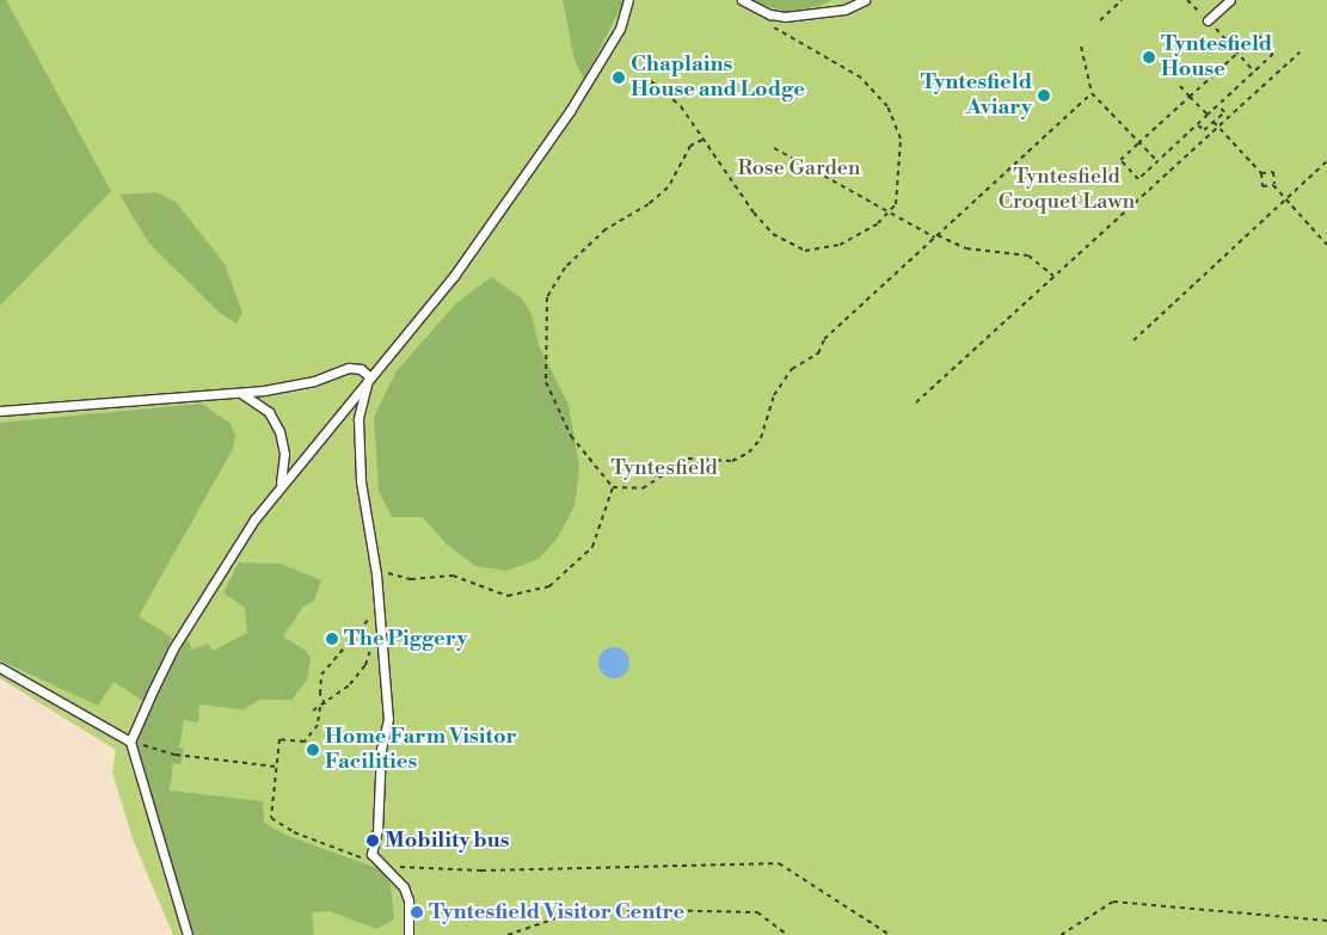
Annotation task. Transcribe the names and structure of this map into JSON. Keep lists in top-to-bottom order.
{
  "parks": ["Rose Garden", "Tyntesfield Croquet Lawn", "Tyntesfield"],
  "places": [
    "Tyntesfield House",
    "Chaplains House and Lodge",
    "Tyntesfield Aviary",
    "The Piggery",
    "Home Farm Visitor Facilities",
    "Mobility bus",
    "Tyntesfield Visitor Centre"
  ]
}
